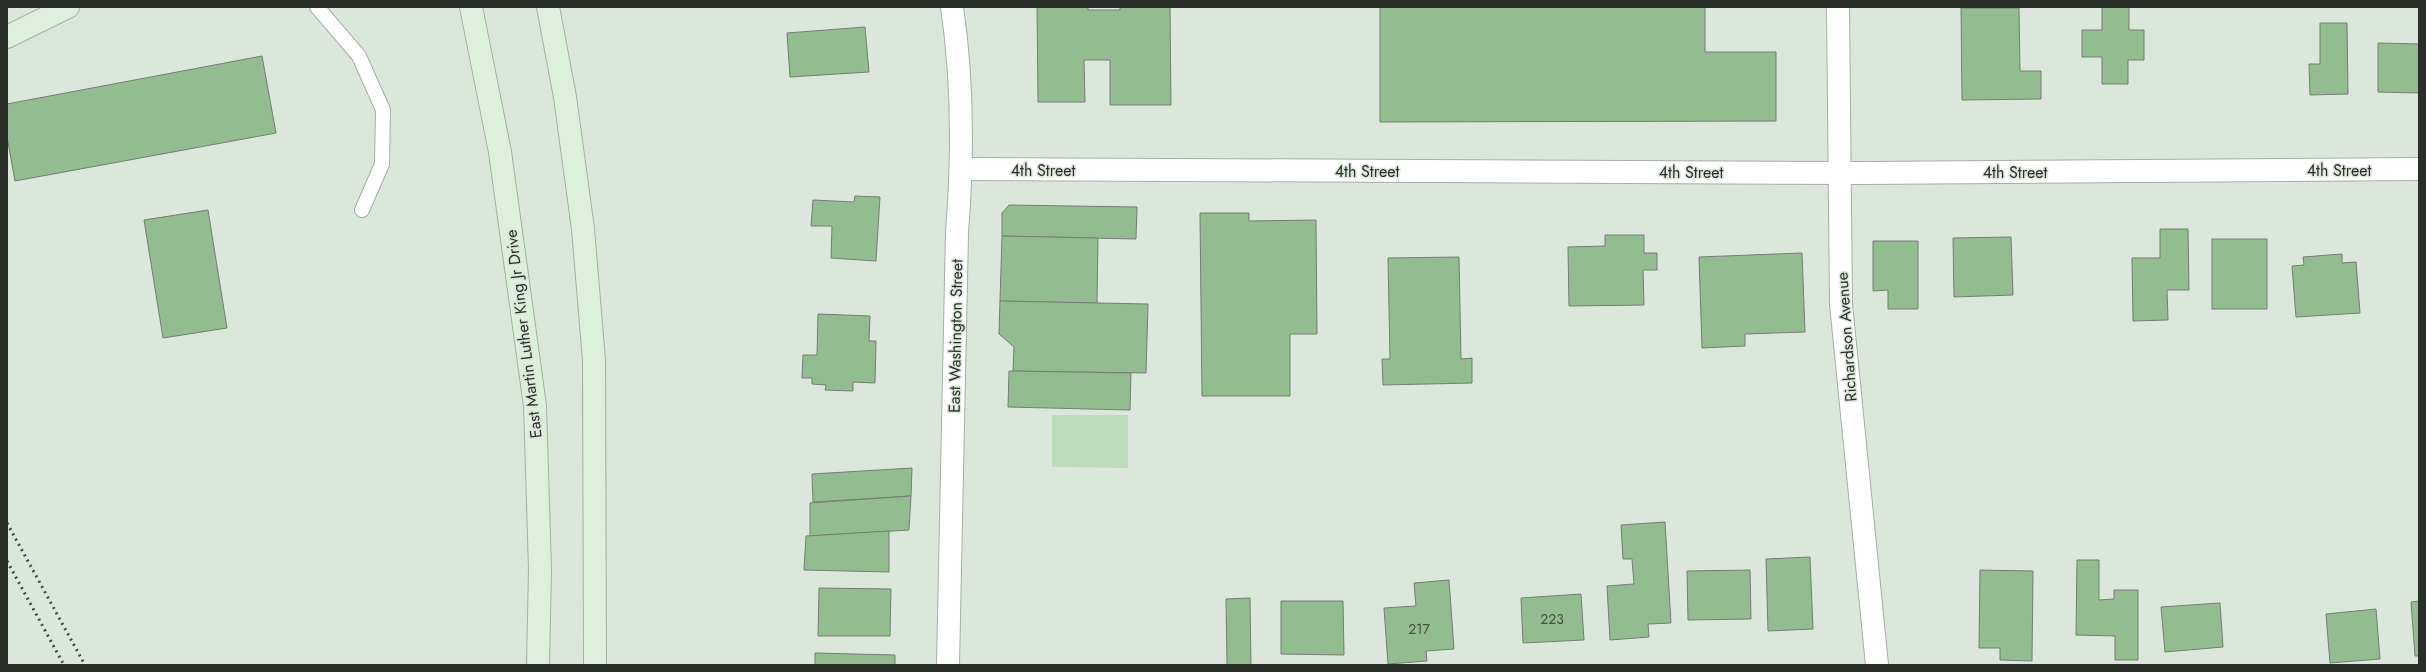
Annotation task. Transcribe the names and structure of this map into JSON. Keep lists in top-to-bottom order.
{
  "streets": {
    "main road": ["East Martin Luther King Jr Drive"],
    "street": ["4th Street", "East Washington Street", "Richardson Avenue"]
  },
  "crossings": [
    ["4th Street", "East Washington Street"],
    ["4th Street", "Richardson Avenue"]
  ],
  "house_numbers": ["223", "217"]
}
